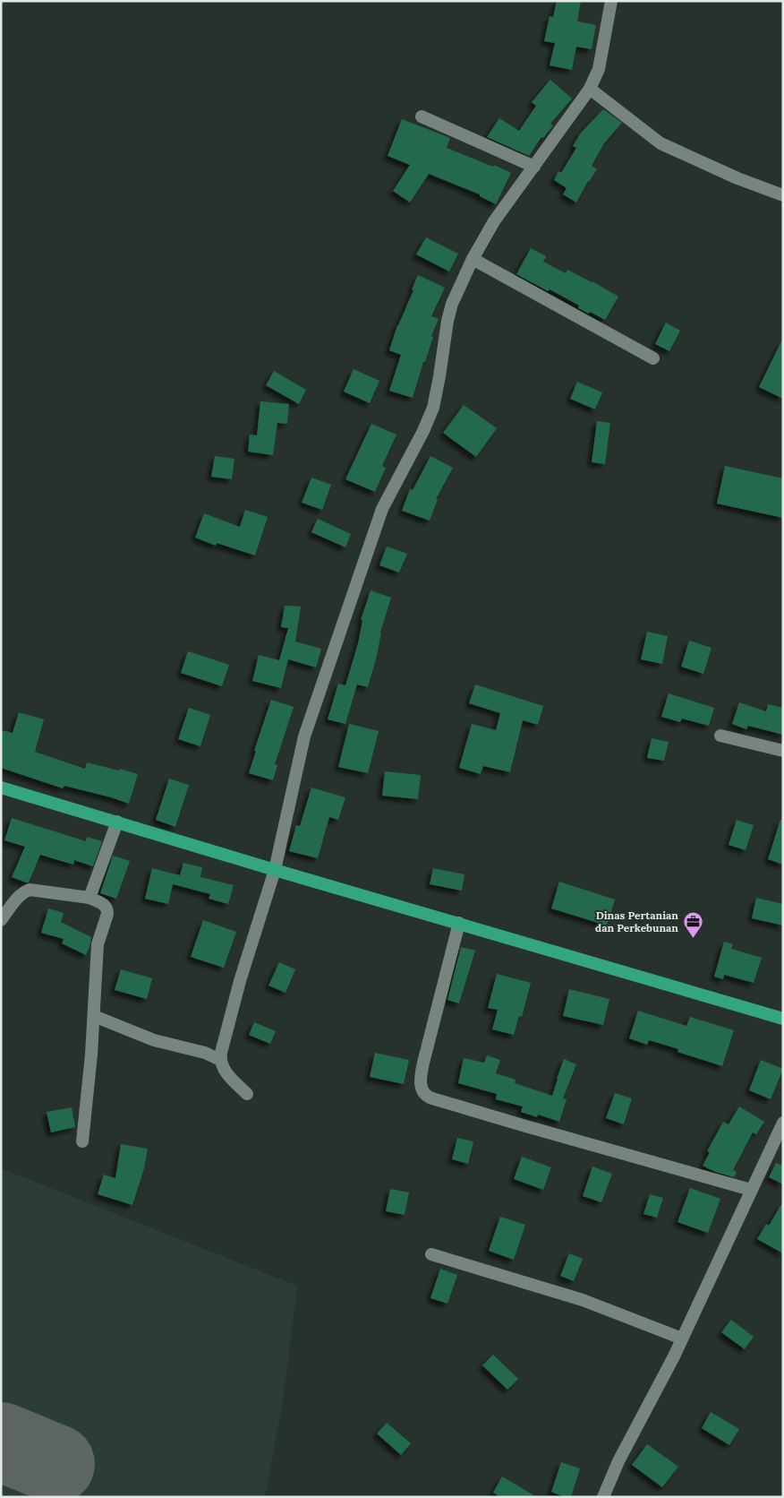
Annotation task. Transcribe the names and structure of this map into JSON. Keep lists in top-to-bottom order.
{
  "places": {
    "office": ["Dinas Pertanian dan Perkebunan"]
  }
}
